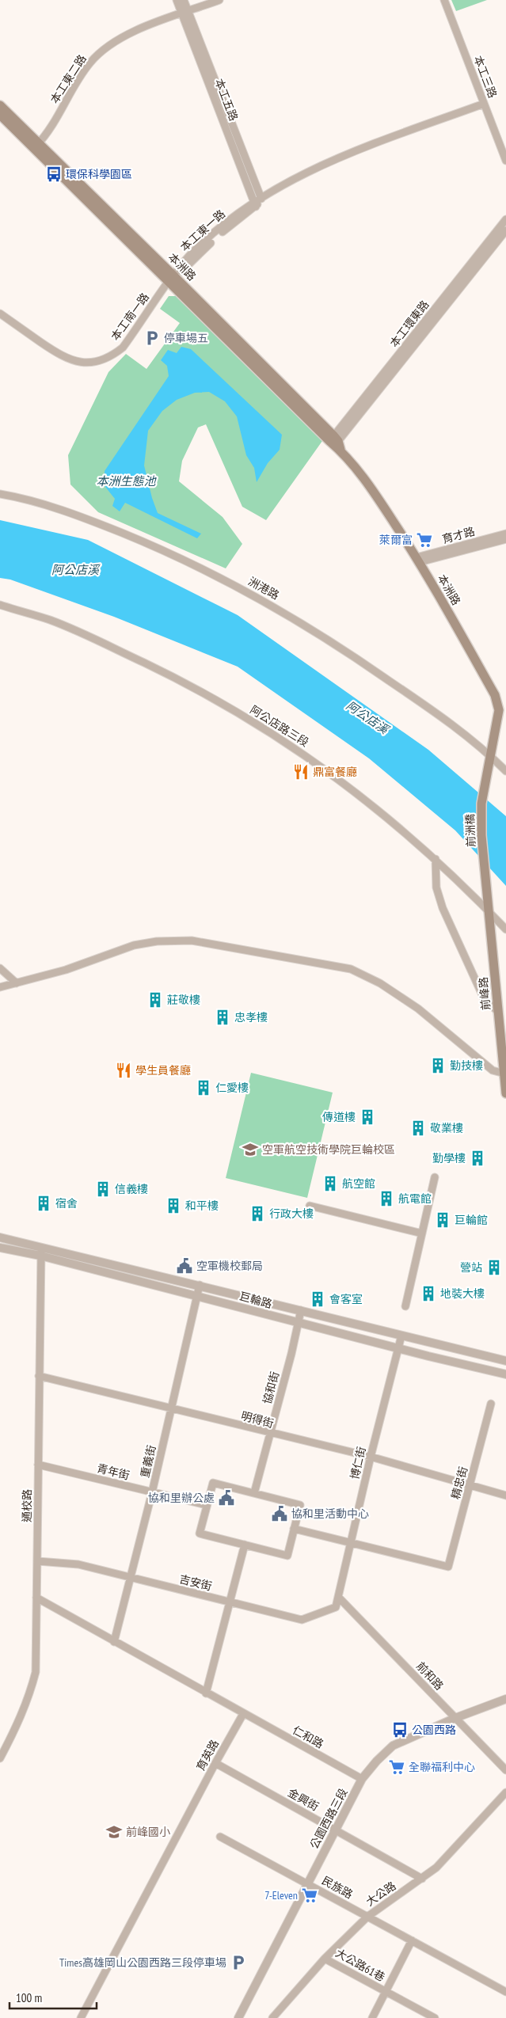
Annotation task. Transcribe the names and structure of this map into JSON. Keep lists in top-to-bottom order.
{
  "streets": {
    "main road": ["本洲路", "前洲橋", "前峰路"],
    "street": [
      "本工三路",
      "本工東二路",
      "本工五路",
      "本工東一路",
      "本工南一路",
      "本工環東路",
      "育才路",
      "洲港路",
      "阿公店路三段",
      "巨輪路",
      "協和街",
      "明得街",
      "重義街",
      "博仁街",
      "青年街",
      "精忠街",
      "通校路",
      "吉安街",
      "前和路",
      "仁和路",
      "育英路",
      "金興街",
      "公園西路三段",
      "民族路",
      "大公路",
      "大公路61巷"
    ]
  },
  "crossings": [
    ["本工三路", "本工東一路"],
    ["本工東二路", "本工五路"],
    ["本工東二路", "本洲路"],
    ["本工五路", "本工東一路"],
    ["本工東一路", "本洲路"],
    ["本工東一路", "本工南一路"],
    ["本洲路", "本工南一路"],
    ["本洲路", "本工環東路"],
    ["本洲路", "育才路"],
    ["本洲路", "洲港路"],
    ["本洲路", "前洲橋"],
    ["洲港路", "前洲橋"],
    ["阿公店路三段", "前峰路"],
    ["前洲橋", "前峰路"],
    ["巨輪路", "協和街"],
    ["巨輪路", "重義街"],
    ["巨輪路", "博仁街"],
    ["巨輪路", "通校路"],
    ["協和街", "明得街"],
    ["明得街", "重義街"],
    ["明得街", "博仁街"],
    ["明得街", "精忠街"],
    ["明得街", "通校路"],
    ["重義街", "青年街"],
    ["重義街", "吉安街"],
    ["博仁街", "精忠街"],
    ["博仁街", "吉安街"],
    ["博仁街", "前和路"],
    ["青年街", "通校路"],
    ["通校路", "吉安街"],
    ["吉安街", "前和路"],
    ["前和路", "公園西路三段"],
    ["仁和路", "育英路"],
    ["仁和路", "公園西路三段"],
    ["育英路", "金興街"],
    ["金興街", "公園西路三段"],
    ["金興街", "大公路"],
    ["公園西路三段", "民族路"],
    ["民族路", "大公路"],
    ["大公路", "大公路61巷"]
  ],
  "water": ["本洲生態池", "阿公店溪"],
  "places": {
    "bus stop": ["環保科學園區", "公園西路"],
    "parking": ["停車場五", "Times高雄岡山公園西路三段停車場"],
    "supermarket": ["萊爾富", "全聯福利中心", "7-Eleven"],
    "restaurant": ["鼎富餐廳", "學生員餐廳"],
    "building": [
      "莊敬樓",
      "忠孝樓",
      "勤技樓",
      "仁愛樓",
      "傳道樓",
      "敬業樓",
      "勤學樓",
      "航空館",
      "信義樓",
      "航電館",
      "宿舍",
      "和平樓",
      "行政大樓",
      "巨輪館",
      "營站",
      "地裝大樓",
      "會客室"
    ],
    "school or university": ["空軍航空技術學院巨輪校區", "前峰國小"],
    "public building": ["空軍機校郵局", "協和里辦公處", "協和里活動中心"]
  },
  "scale_bar": "100 m"
}
